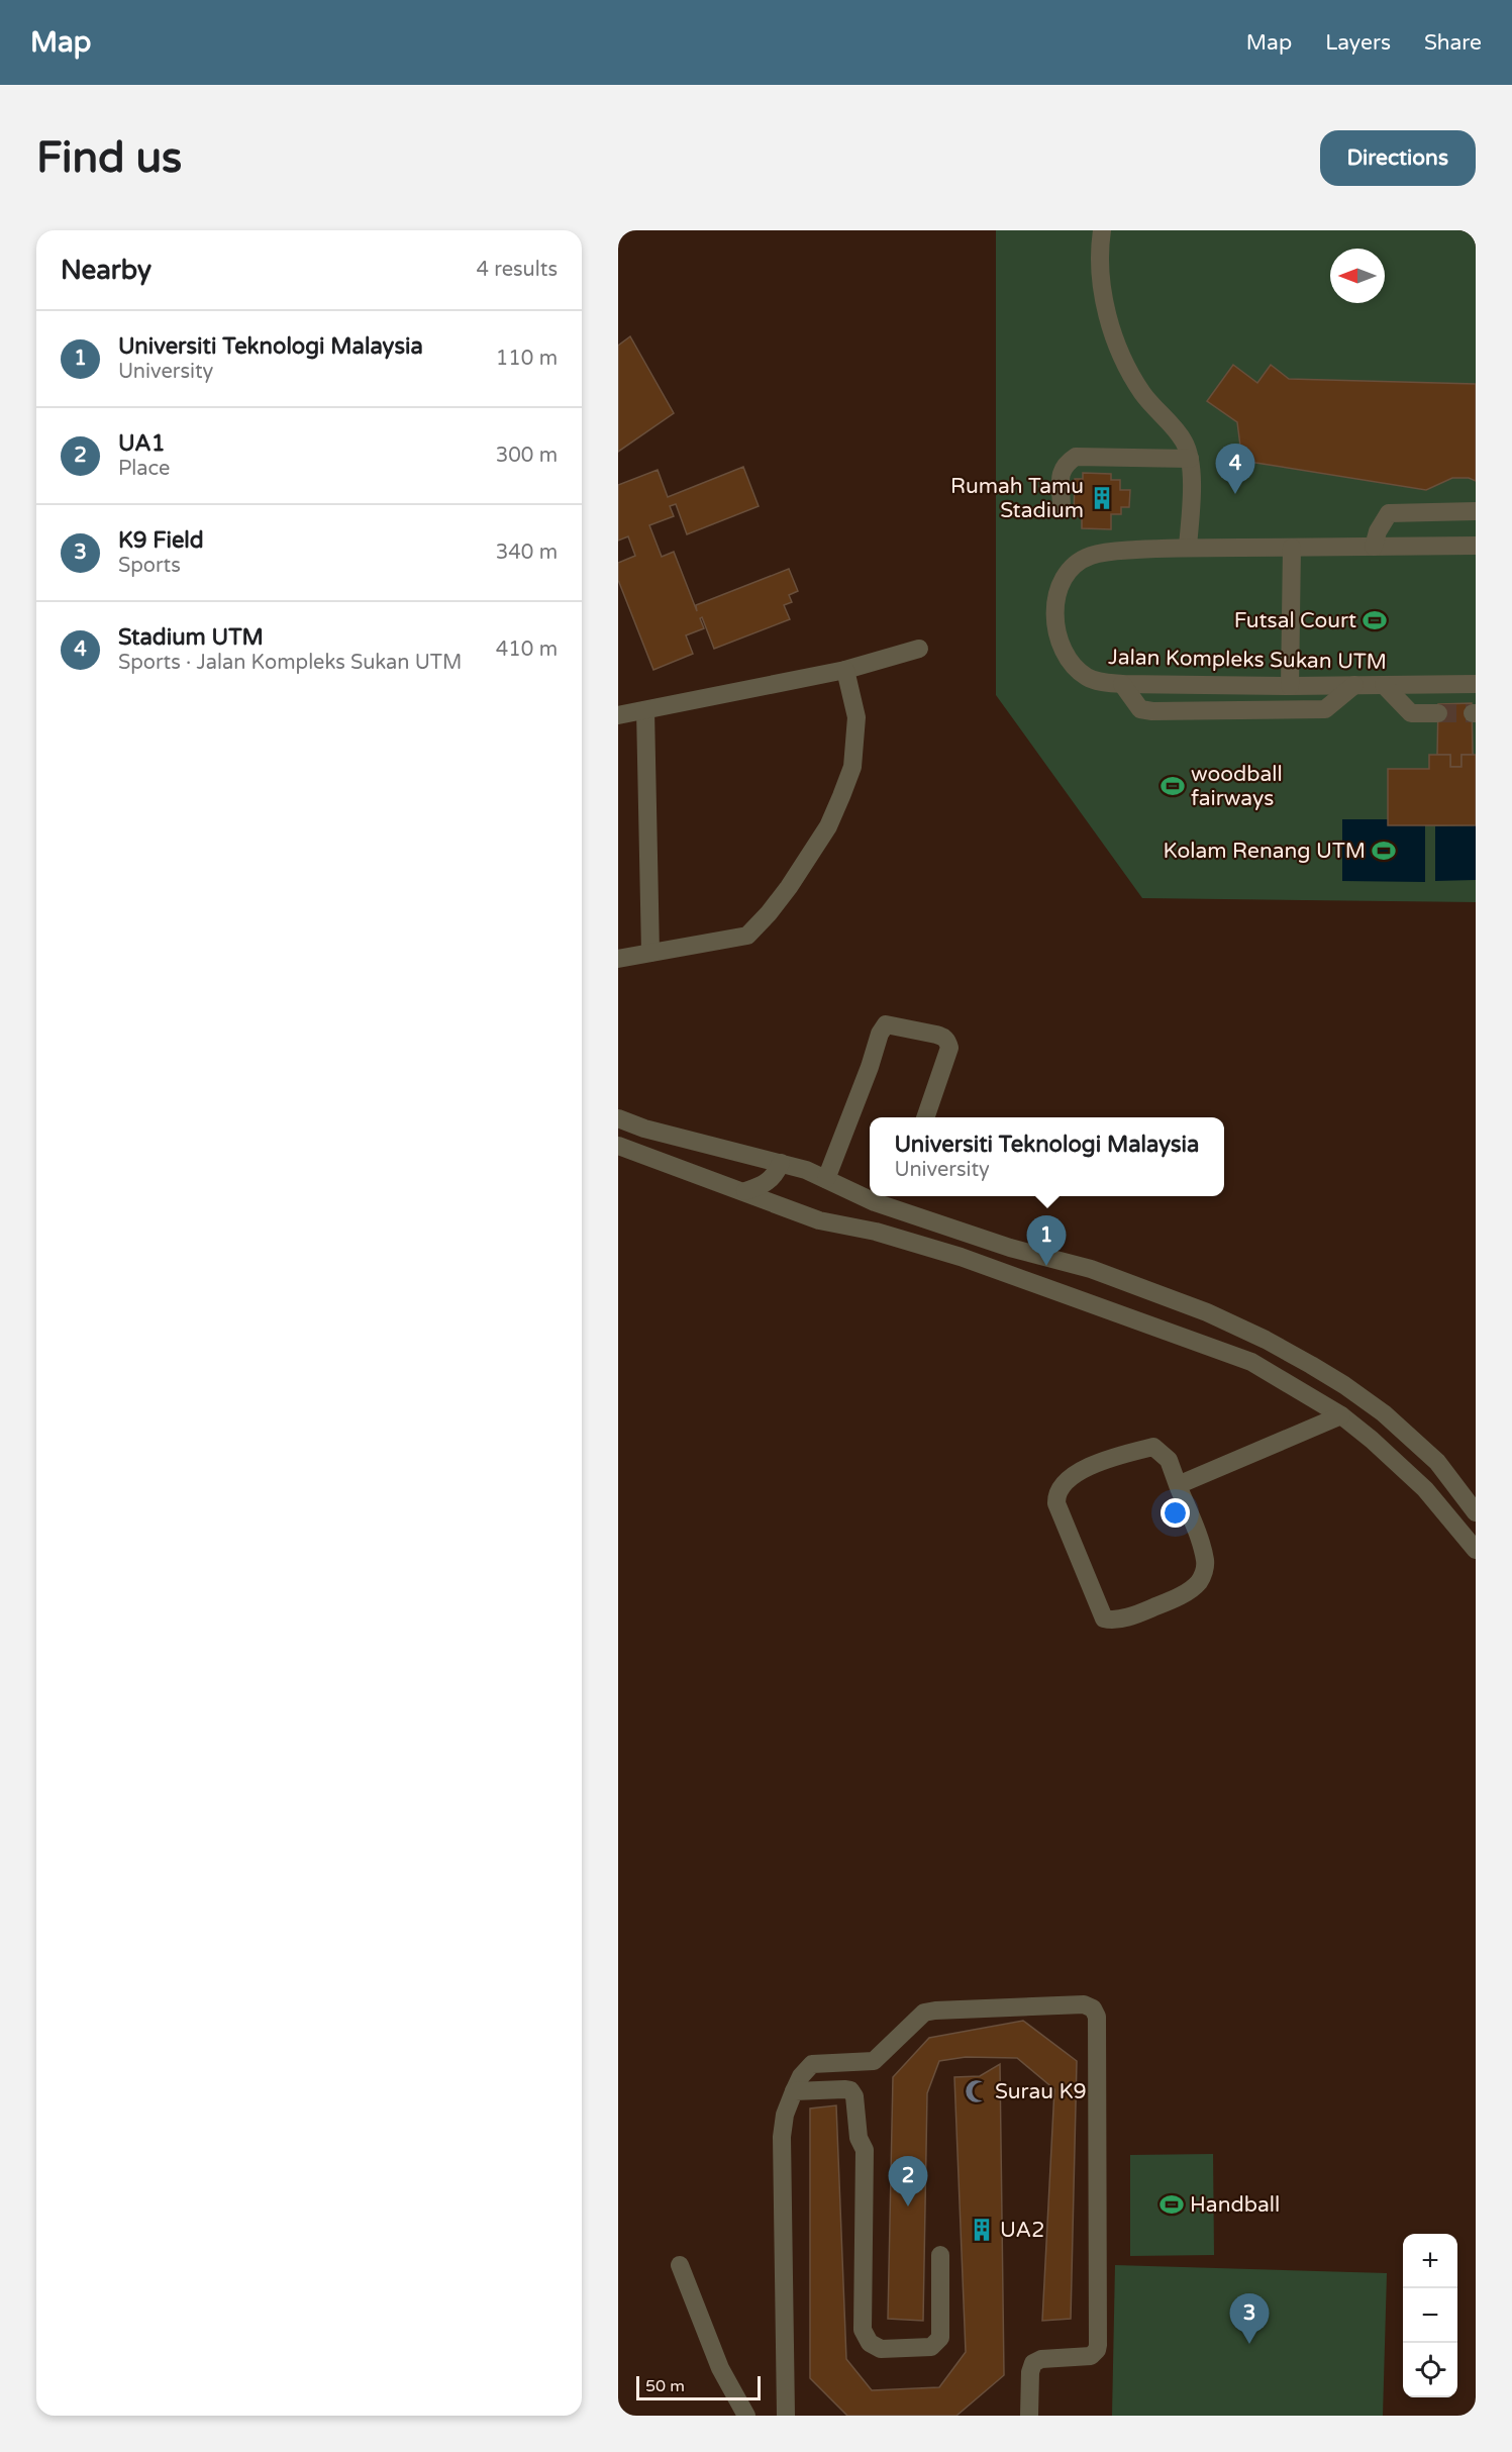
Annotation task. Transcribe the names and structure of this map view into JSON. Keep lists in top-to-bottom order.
{
  "streets": {
    "street": ["Jalan Kompleks Sukan UTM"]
  },
  "places": {
    "building": ["Rumah Tamu Stadium", "UA2"],
    "sports": [
      "Futsal Court",
      "woodball fairways",
      "Kolam Renang UTM",
      "Handball"
    ],
    "mosque": ["Surau K9"]
  },
  "scale_bar": "50 m",
  "north": "left",
  "page": {
    "header": "Map",
    "nav": ["Map", "Layers", "Share"],
    "buttons": "Directions",
    "title": "Find us",
    "heading": ["Nearby", "4 results"],
    "list": [
      {
        "mark": "1",
        "name": "Universiti Teknologi Malaysia",
        "note": "University",
        "value": "110 m"
      },
      {
        "mark": "2",
        "name": "UA1",
        "note": "Place",
        "value": "300 m"
      },
      {
        "mark": "3",
        "name": "K9 Field",
        "note": "Sports",
        "value": "340 m"
      },
      {
        "mark": "4",
        "name": "Stadium UTM",
        "note": "Sports · Jalan Kompleks Sukan UTM",
        "value": "410 m"
      }
    ],
    "pins": [
      "4",
      "1",
      "2",
      "3"
    ],
    "popup": ["Universiti Teknologi Malaysia", "University"],
    "map_buttons": ["+", "−"],
    "scale": "50 m"
  }
}
